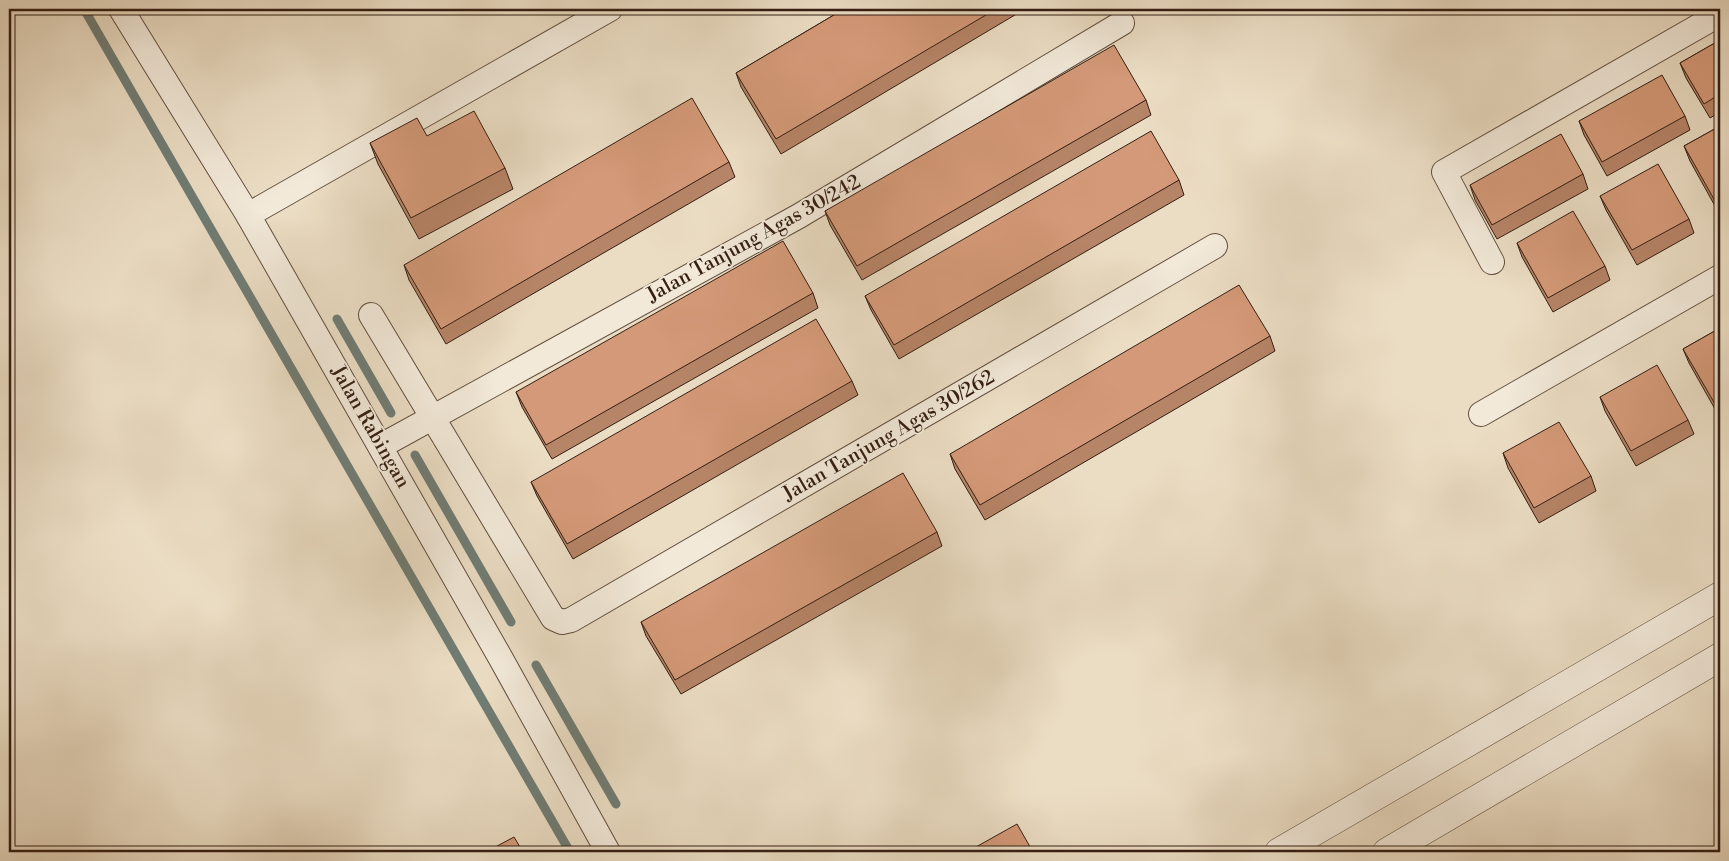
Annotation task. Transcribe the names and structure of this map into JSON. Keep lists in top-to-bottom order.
{
  "streets": {
    "street": ["Jalan Tanjung Agas 30/242", "Jalan Rabingan", "Jalan Tanjung Agas 30/262"]
  },
  "crossings": [
    ["Jalan Tanjung Agas 30/242", "Jalan Rabingan"],
    ["Jalan Tanjung Agas 30/242", "Jalan Tanjung Agas 30/262"]
  ]
}
